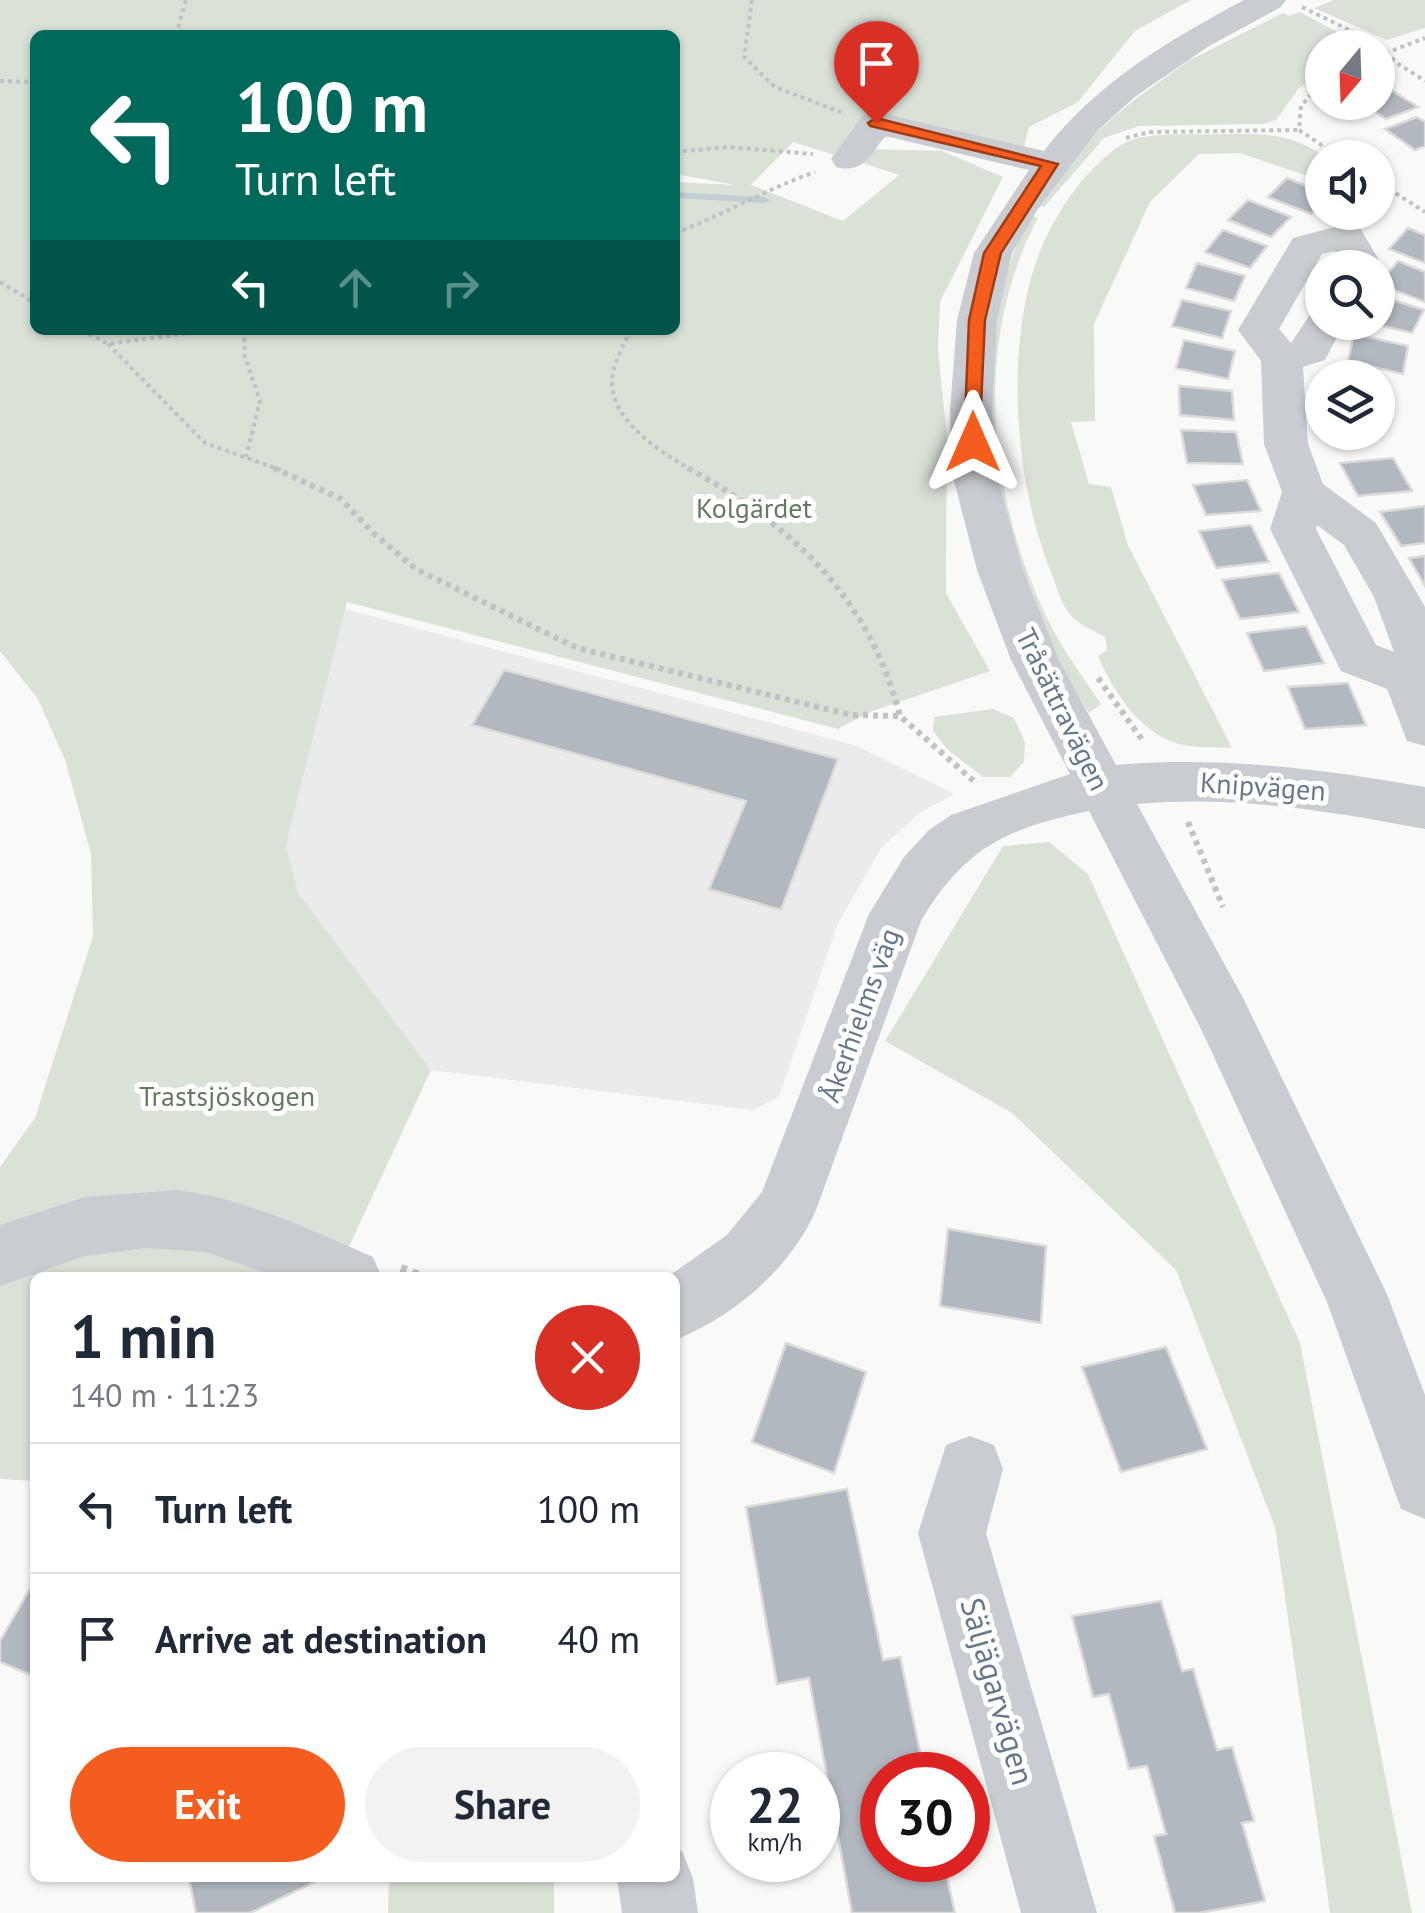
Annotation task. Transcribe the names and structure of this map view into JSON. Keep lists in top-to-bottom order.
{
  "streets": {
    "street": [
      "Tråsättravägen",
      "Knipvägen",
      "Åkerhielms väg",
      "Säljägarvägen"
    ]
  },
  "crossings": [
    ["Tråsättravägen", "Knipvägen"],
    ["Tråsättravägen", "Åkerhielms väg"],
    ["Knipvägen", "Åkerhielms väg"]
  ],
  "parks": ["Kolgärdet", "Trastsjöskogen"],
  "north": "bottom",
  "page": {
    "turn": ["100 m", "Turn left"],
    "heading": ["1 min", "140 m · 11:23"],
    "list": [
      {
        "name": "Turn left",
        "value": "100 m"
      },
      {
        "name": "Arrive at destination",
        "value": "40 m"
      }
    ],
    "buttons": ["Exit", "Share"],
    "speed": "22 km/h",
    "limit": "30"
  }
}
